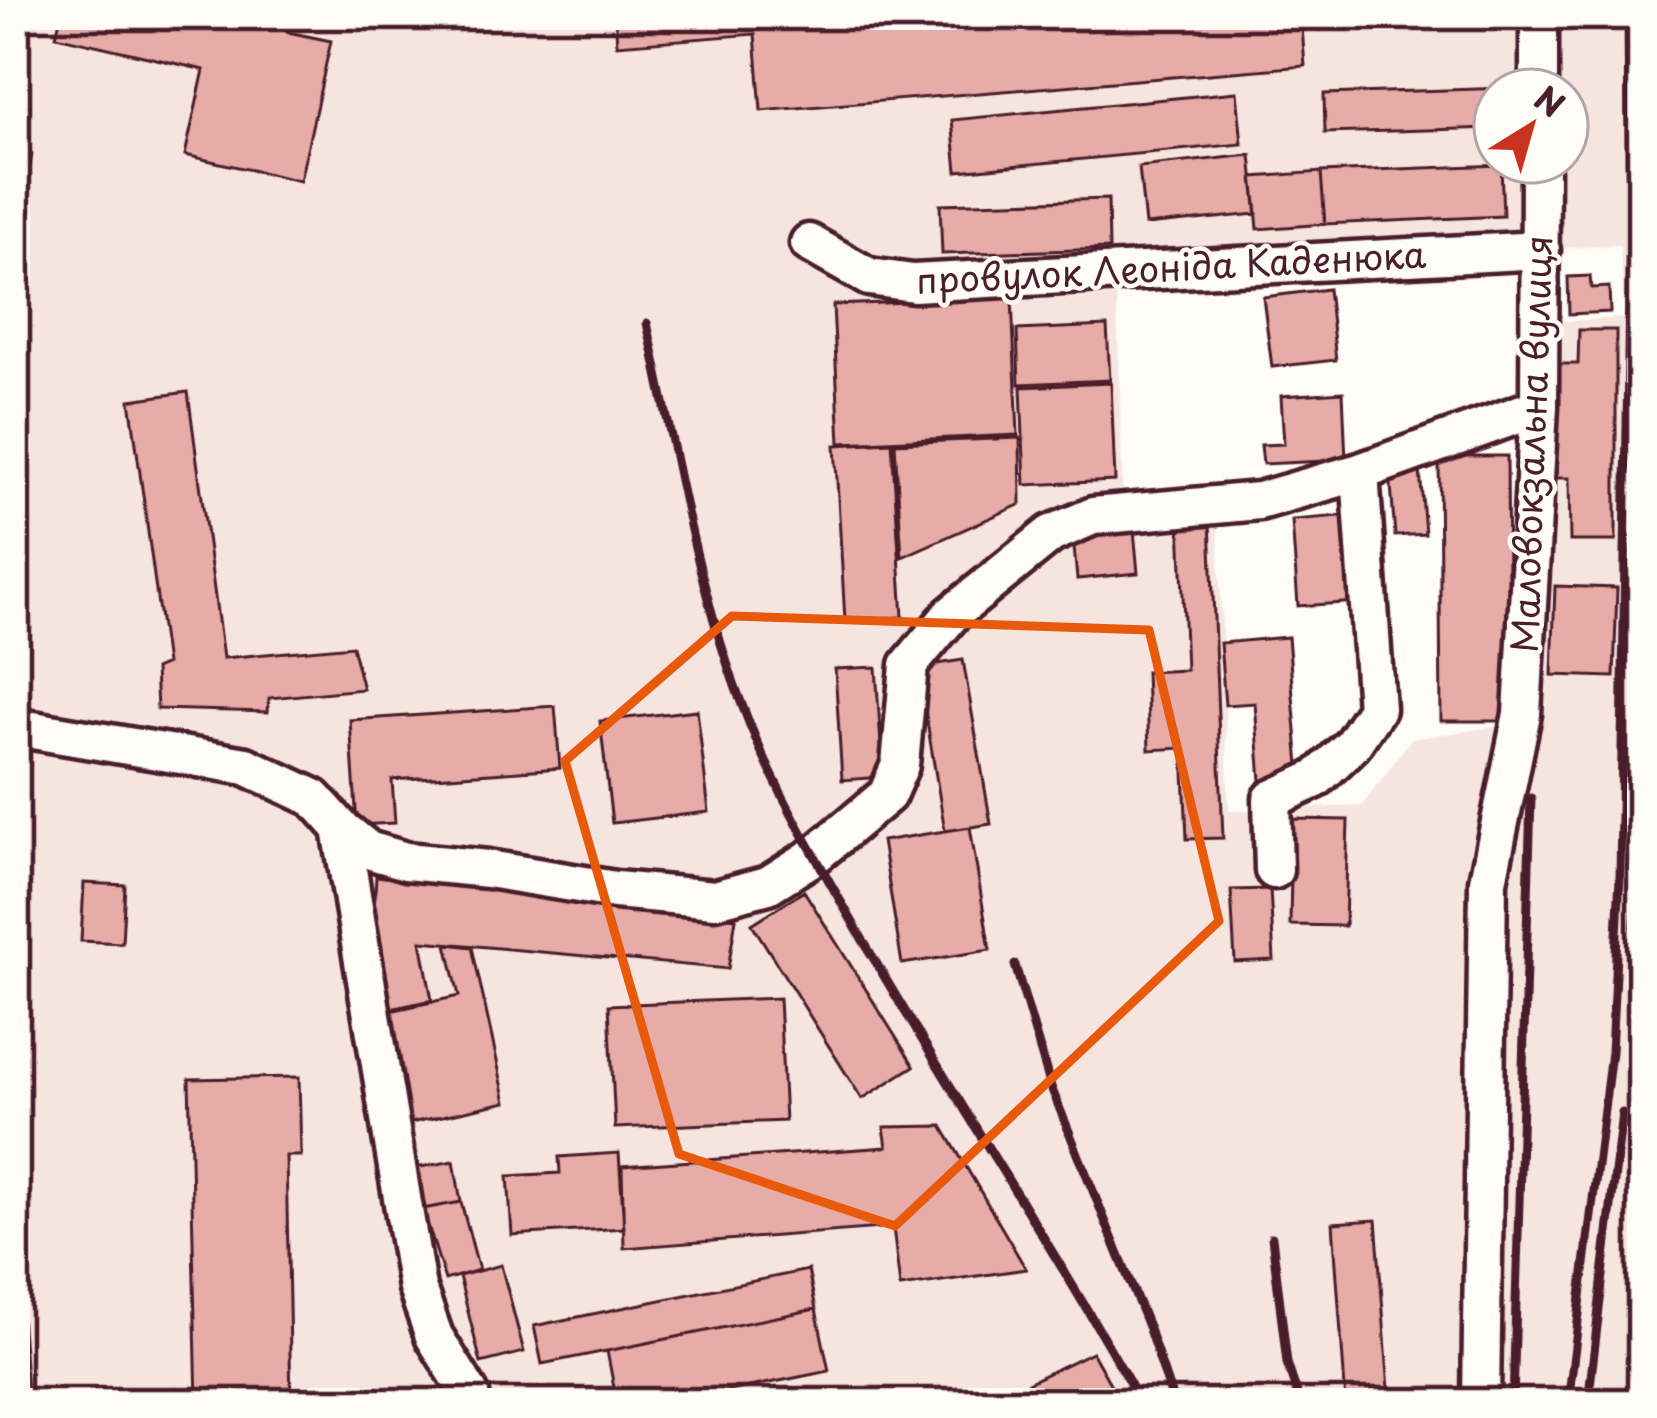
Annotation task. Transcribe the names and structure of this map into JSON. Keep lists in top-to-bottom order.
{
  "streets": {
    "street": ["провулок Леоніда Каденюка", "Маловокзальна вулиця"]
  },
  "crossings": [
    ["провулок Леоніда Каденюка", "Маловокзальна вулиця"]
  ],
  "north": "top right"
}
